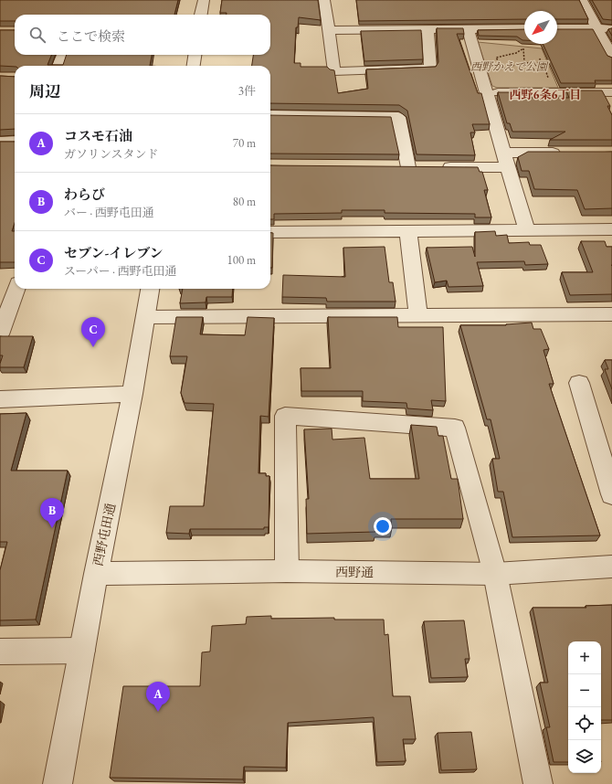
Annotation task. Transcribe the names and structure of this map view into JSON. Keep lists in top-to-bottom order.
{
  "streets": {
    "street": ["西野屯田通", "西野通"]
  },
  "crossings": [
    ["西野屯田通", "西野通"]
  ],
  "districts": ["西野6条6丁目"],
  "parks": ["西野かえで公園"],
  "north": "bottom left",
  "page": {
    "search": "ここで検索",
    "heading": ["周辺", "3件"],
    "list": [
      {
        "mark": "A",
        "name": "コスモ石油",
        "note": "ガソリンスタンド",
        "value": "70 m"
      },
      {
        "mark": "B",
        "name": "わらび",
        "note": "バー · 西野屯田通",
        "value": "80 m"
      },
      {
        "mark": "C",
        "name": "セブン-イレブン",
        "note": "スーパー · 西野屯田通",
        "value": "100 m"
      }
    ],
    "pins": ["C", "B", "A"],
    "map_buttons": ["+", "−"]
  }
}
